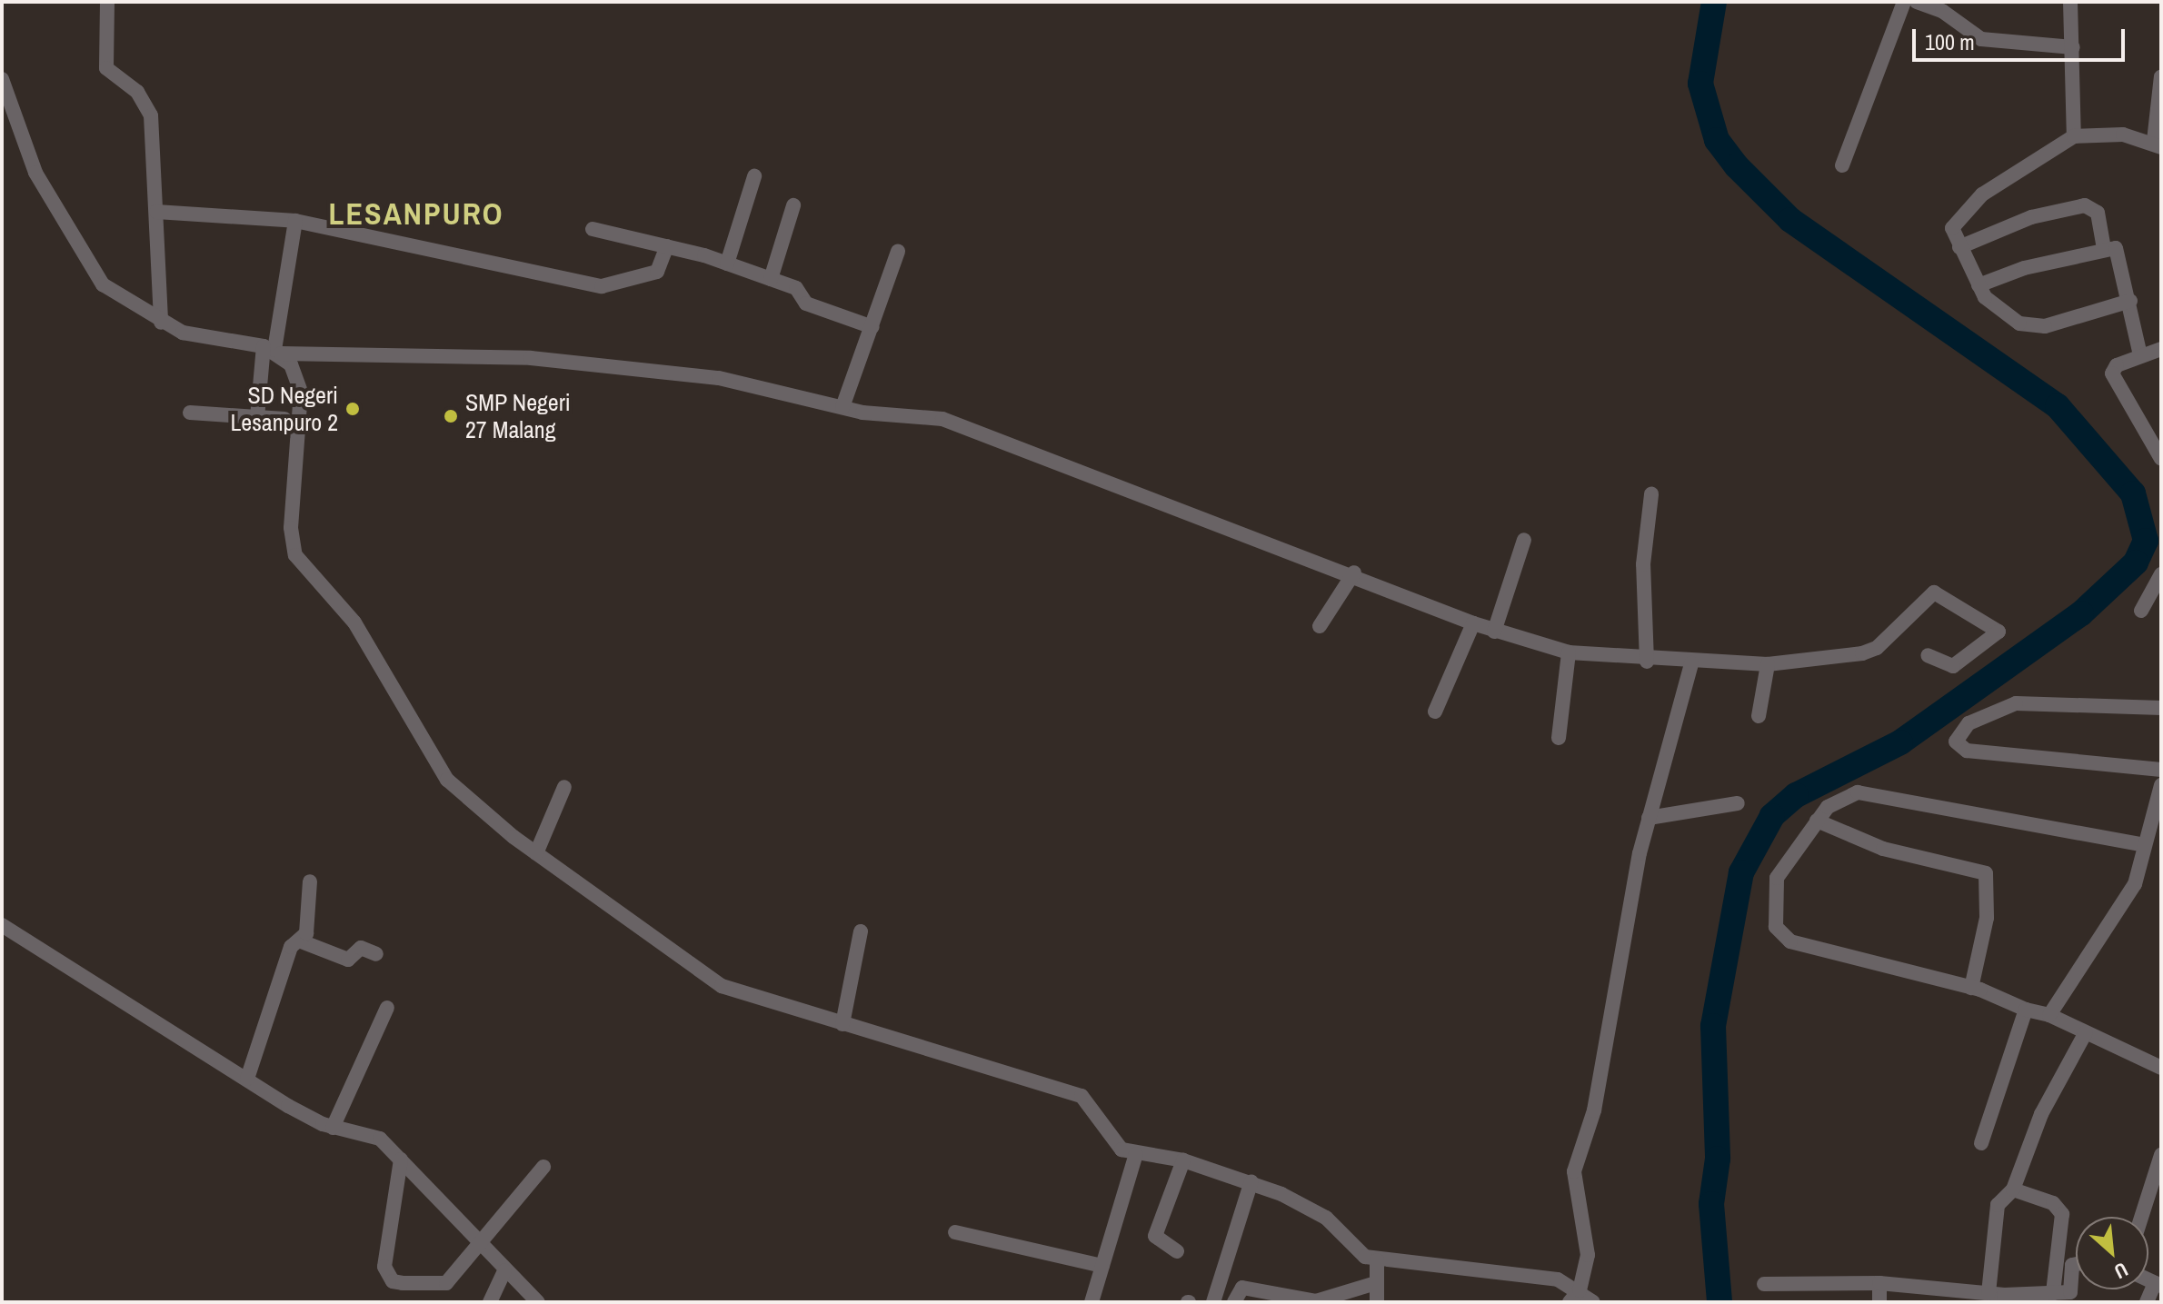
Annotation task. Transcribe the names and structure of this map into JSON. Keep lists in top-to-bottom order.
{
  "districts": ["LESANPURO"],
  "places": ["SD Negeri Lesanpuro 2", "SMP Negeri 27 Malang"],
  "scale_bar": "100 m",
  "north": "bottom right"
}
